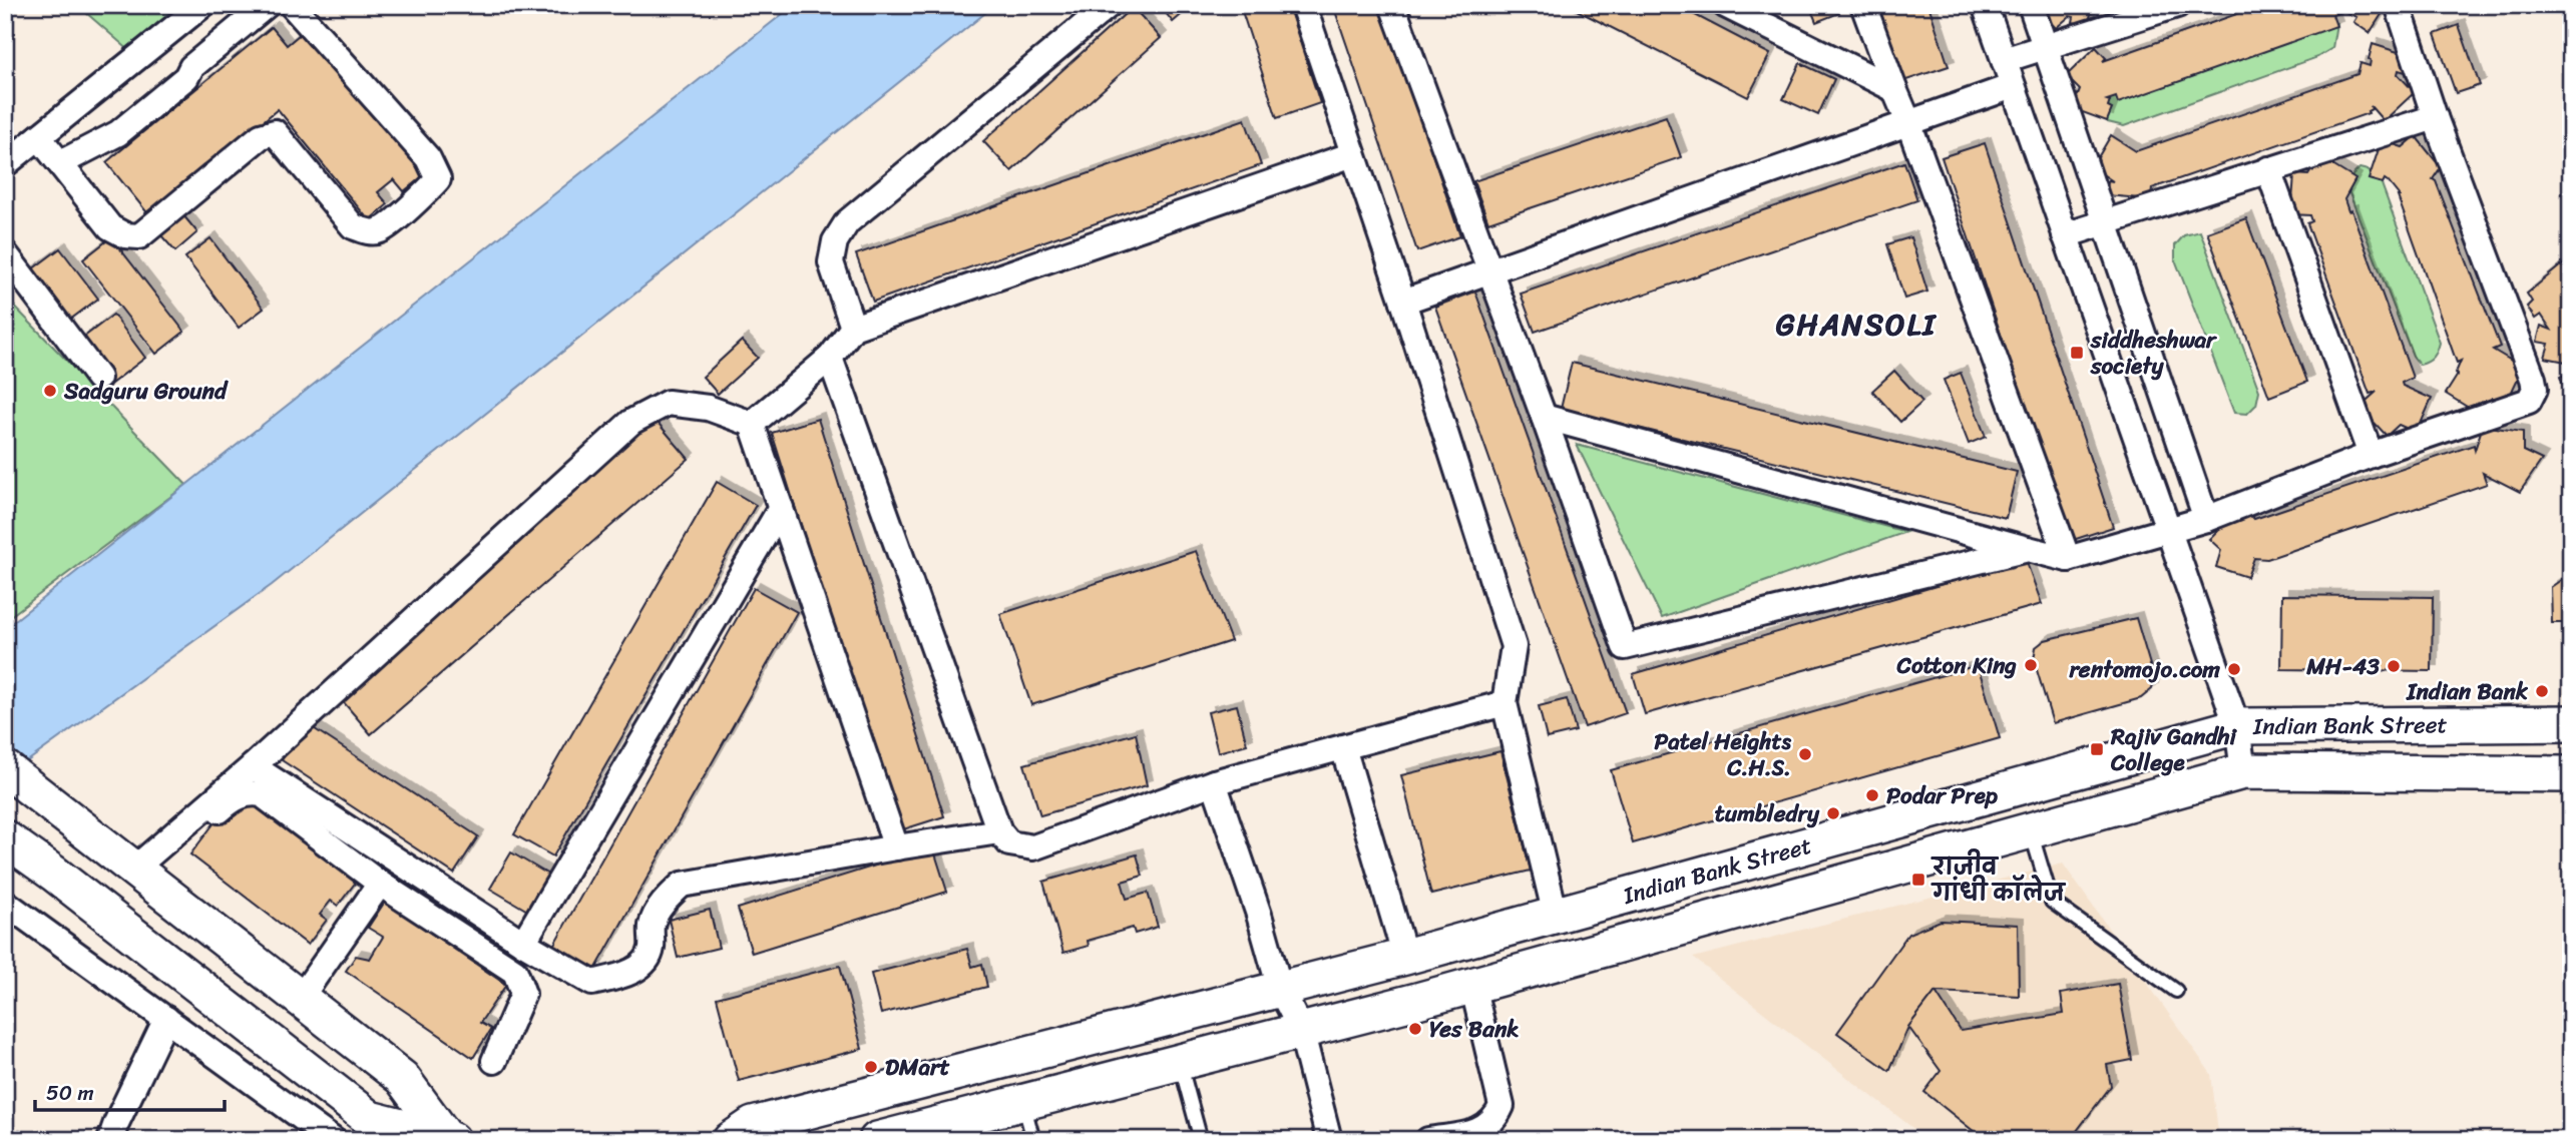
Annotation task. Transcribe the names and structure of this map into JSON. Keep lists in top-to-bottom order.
{
  "streets": {
    "street": ["Indian Bank Street"]
  },
  "districts": ["GHANSOLI"],
  "places": {
    "transit": ["siddheshwar society", "Rajiv Gandhi College", "राजीव गांधी कॉलेज"],
    "other": [
      "Sadguru Ground",
      "Cotton King",
      "MH-43",
      "rentomojo.com",
      "Indian Bank",
      "Patel Heights C.H.S.",
      "Podar Prep",
      "tumbledry",
      "Yes Bank",
      "DMart"
    ]
  },
  "scale_bar": "50 m"
}
